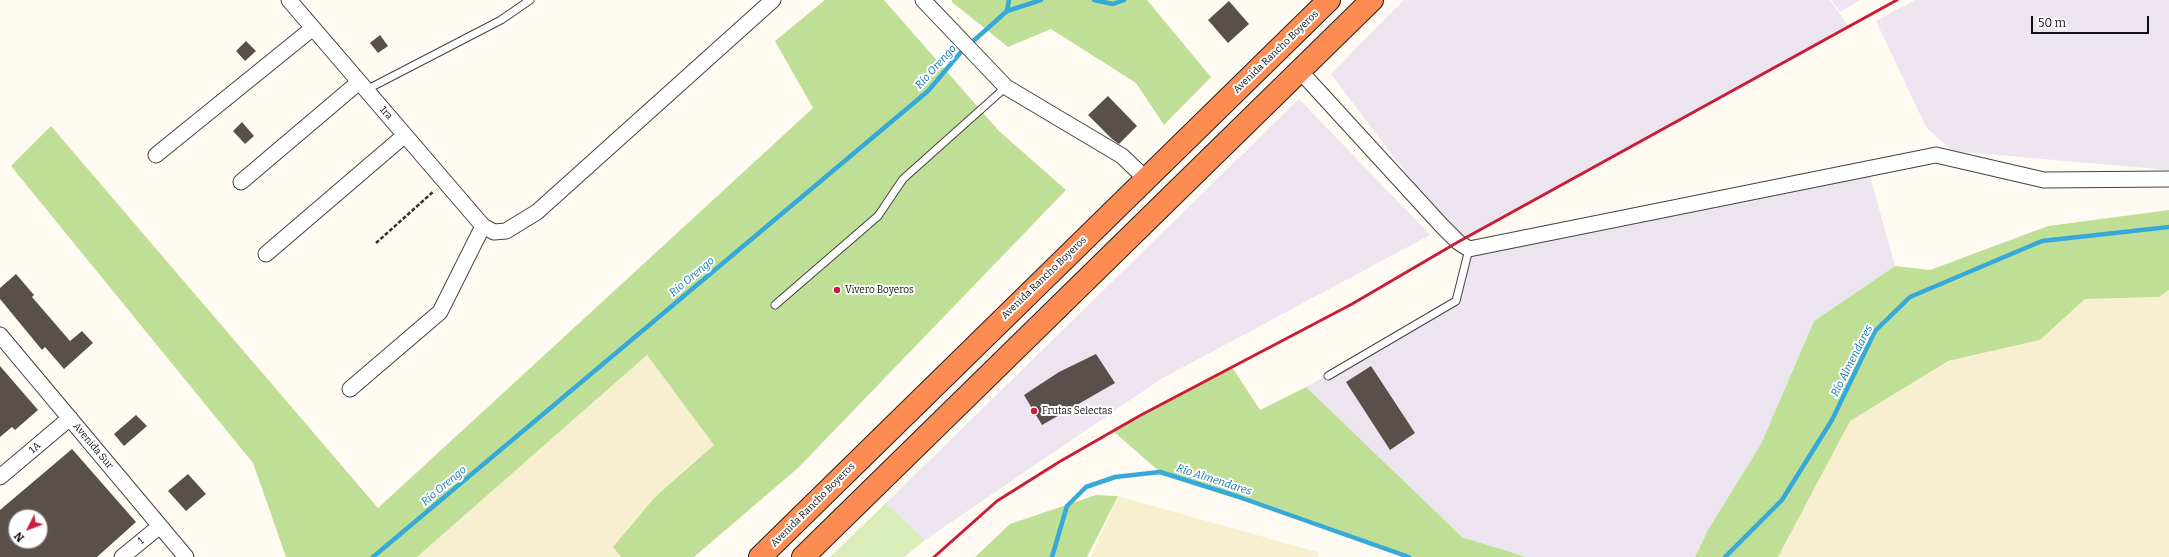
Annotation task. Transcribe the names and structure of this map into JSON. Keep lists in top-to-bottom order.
{
  "streets": {
    "highway": ["Avenida Rancho Boyeros"],
    "street": [
      "1ra",
      "Avenida Sur",
      "1A",
      "1"
    ]
  },
  "crossings": [
    ["Avenida Sur", "1A"],
    ["Avenida Sur", "1"]
  ],
  "water": ["Río Orengo", "Río Almendares"],
  "places": ["Vivero Boyeros", "Frutas Selectas"],
  "scale_bar": "50 m",
  "north": "bottom left"
}
